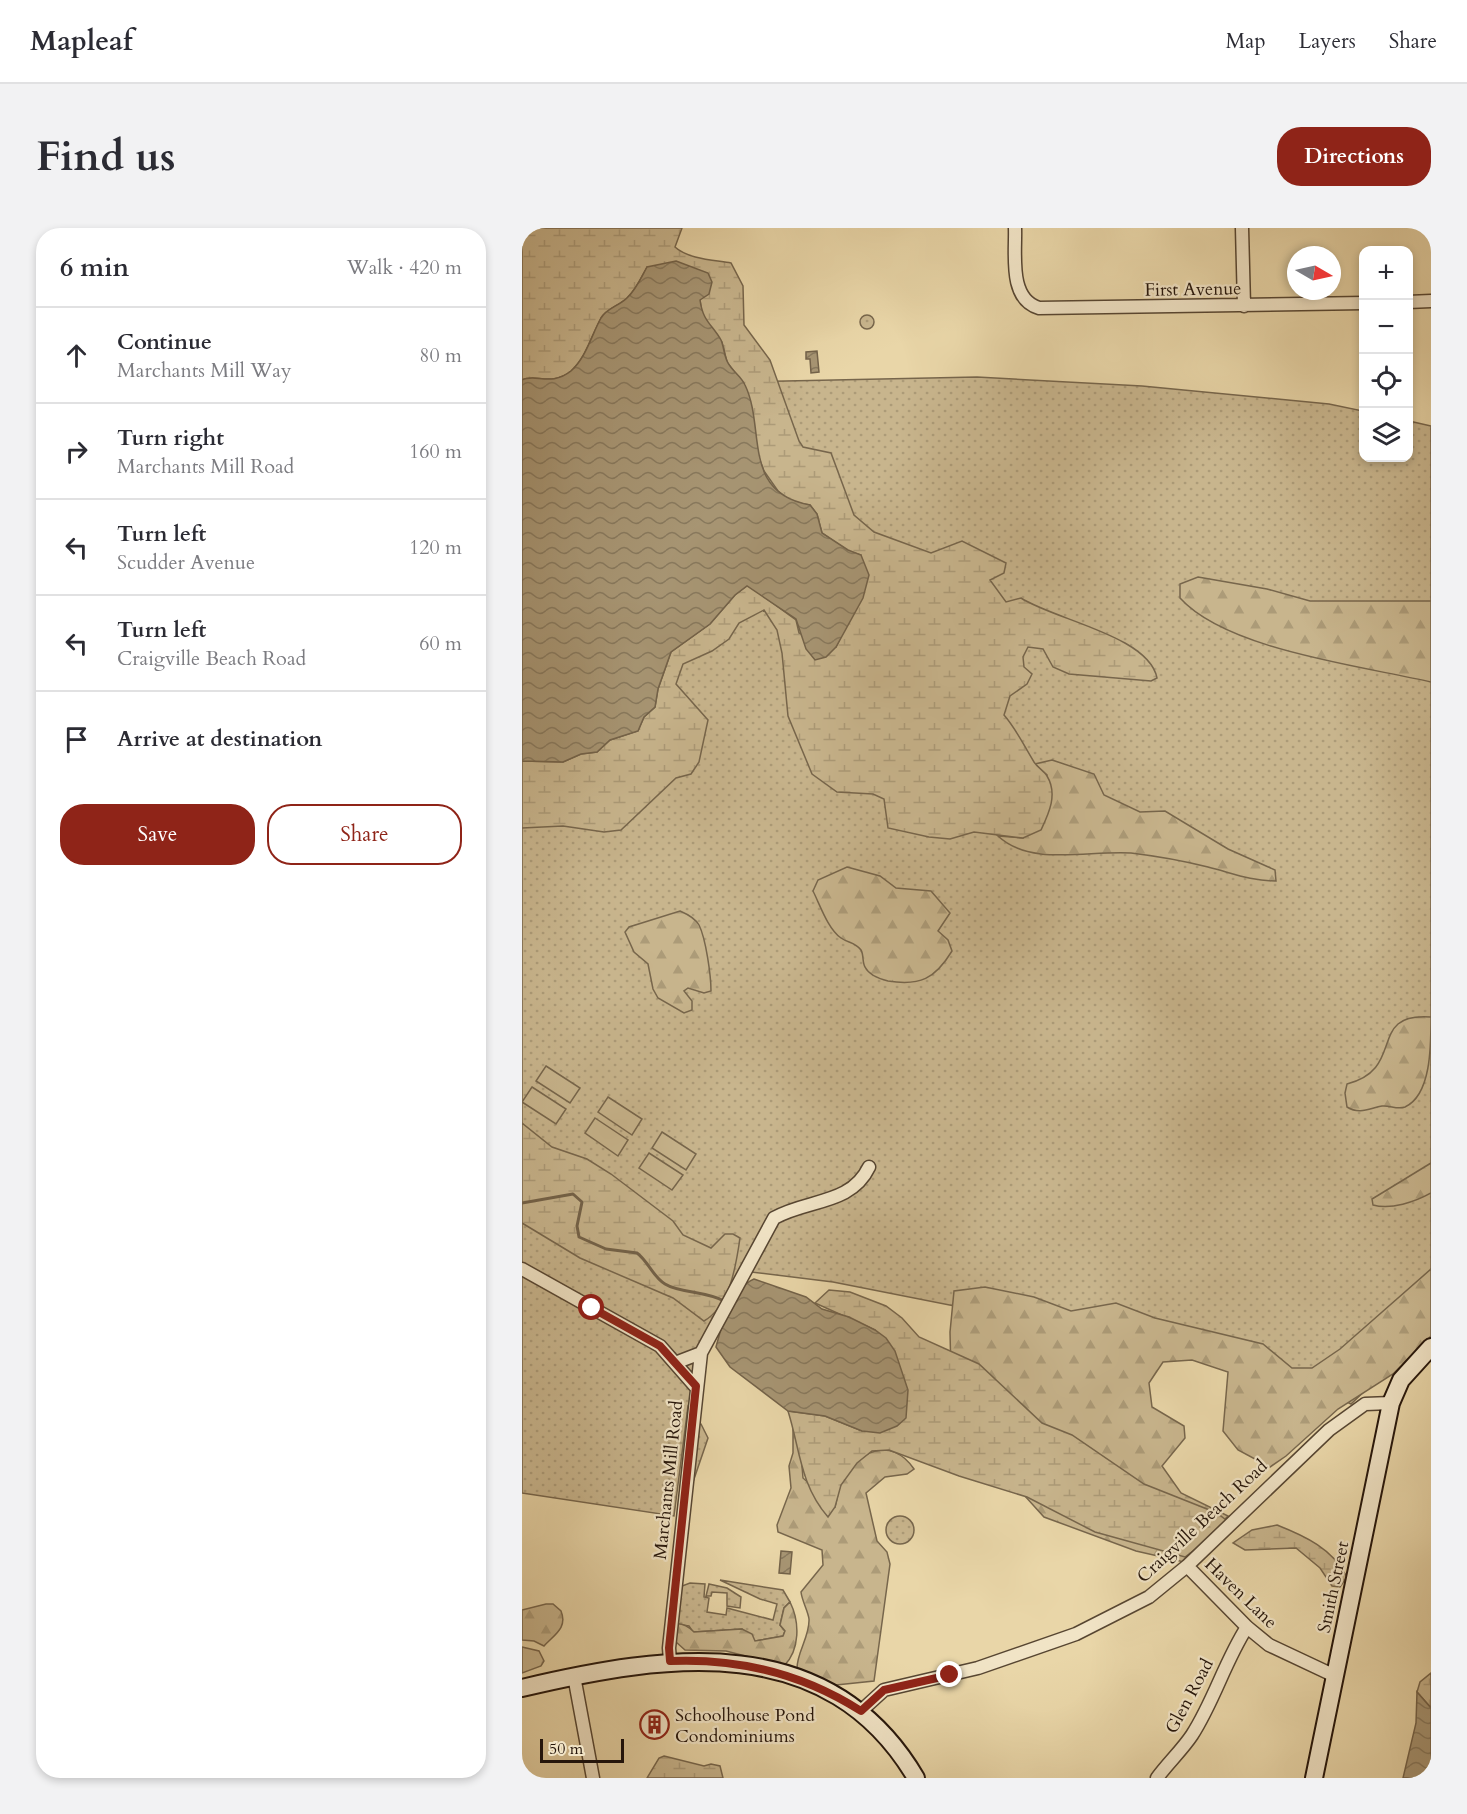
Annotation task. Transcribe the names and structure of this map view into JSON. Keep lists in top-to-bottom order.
{
  "streets": {
    "main road": ["Smith Street"],
    "street": [
      "First Avenue",
      "Marchants Mill Road",
      "Craigville Beach Road",
      "Haven Lane",
      "Glen Road"
    ]
  },
  "crossings": [
    ["Craigville Beach Road", "Smith Street"],
    ["Craigville Beach Road", "Haven Lane"],
    ["Smith Street", "Haven Lane"],
    ["Haven Lane", "Glen Road"]
  ],
  "places": {
    "building": ["Schoolhouse Pond Condominiums"]
  },
  "scale_bar": "50 m",
  "north": "right",
  "page": {
    "header": "Mapleaf",
    "nav": ["Map", "Layers", "Share"],
    "buttons": [
      "Directions",
      ["Save", "Share"]
    ],
    "title": "Find us",
    "heading": ["6 min", "Walk · 420 m"],
    "map_buttons": ["+", "−"],
    "list": [
      ["Continue", "Marchants Mill Way", "80 m"],
      ["Turn right", "Marchants Mill Road", "160 m"],
      ["Turn left", "Scudder Avenue", "120 m"],
      ["Turn left", "Craigville Beach Road", "60 m"],
      "Arrive at destination"
    ],
    "scale": "50 m"
  }
}
